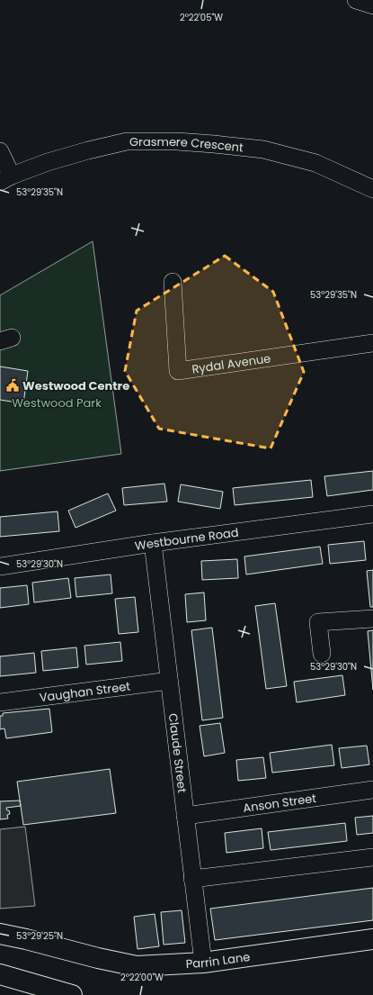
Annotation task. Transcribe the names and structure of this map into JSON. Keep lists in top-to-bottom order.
{
  "streets": {
    "main road": ["Parrin Lane"],
    "street": [
      "Grasmere Crescent",
      "Rydal Avenue",
      "Westbourne Road",
      "Vaughan Street",
      "Claude Street",
      "Anson Street"
    ]
  },
  "crossings": [
    ["Westbourne Road", "Claude Street"],
    ["Vaughan Street", "Claude Street"],
    ["Claude Street", "Anson Street"],
    ["Claude Street", "Parrin Lane"]
  ],
  "parks": ["Westwood Park"],
  "places": {
    "public building": ["Westwood Centre"]
  },
  "coordinates": [
    "2°22'05\"W",
    "53°29'35\"N",
    "53°29'30\"N",
    "53°29'25\"N",
    "2°22'00\"W"
  ]
}
